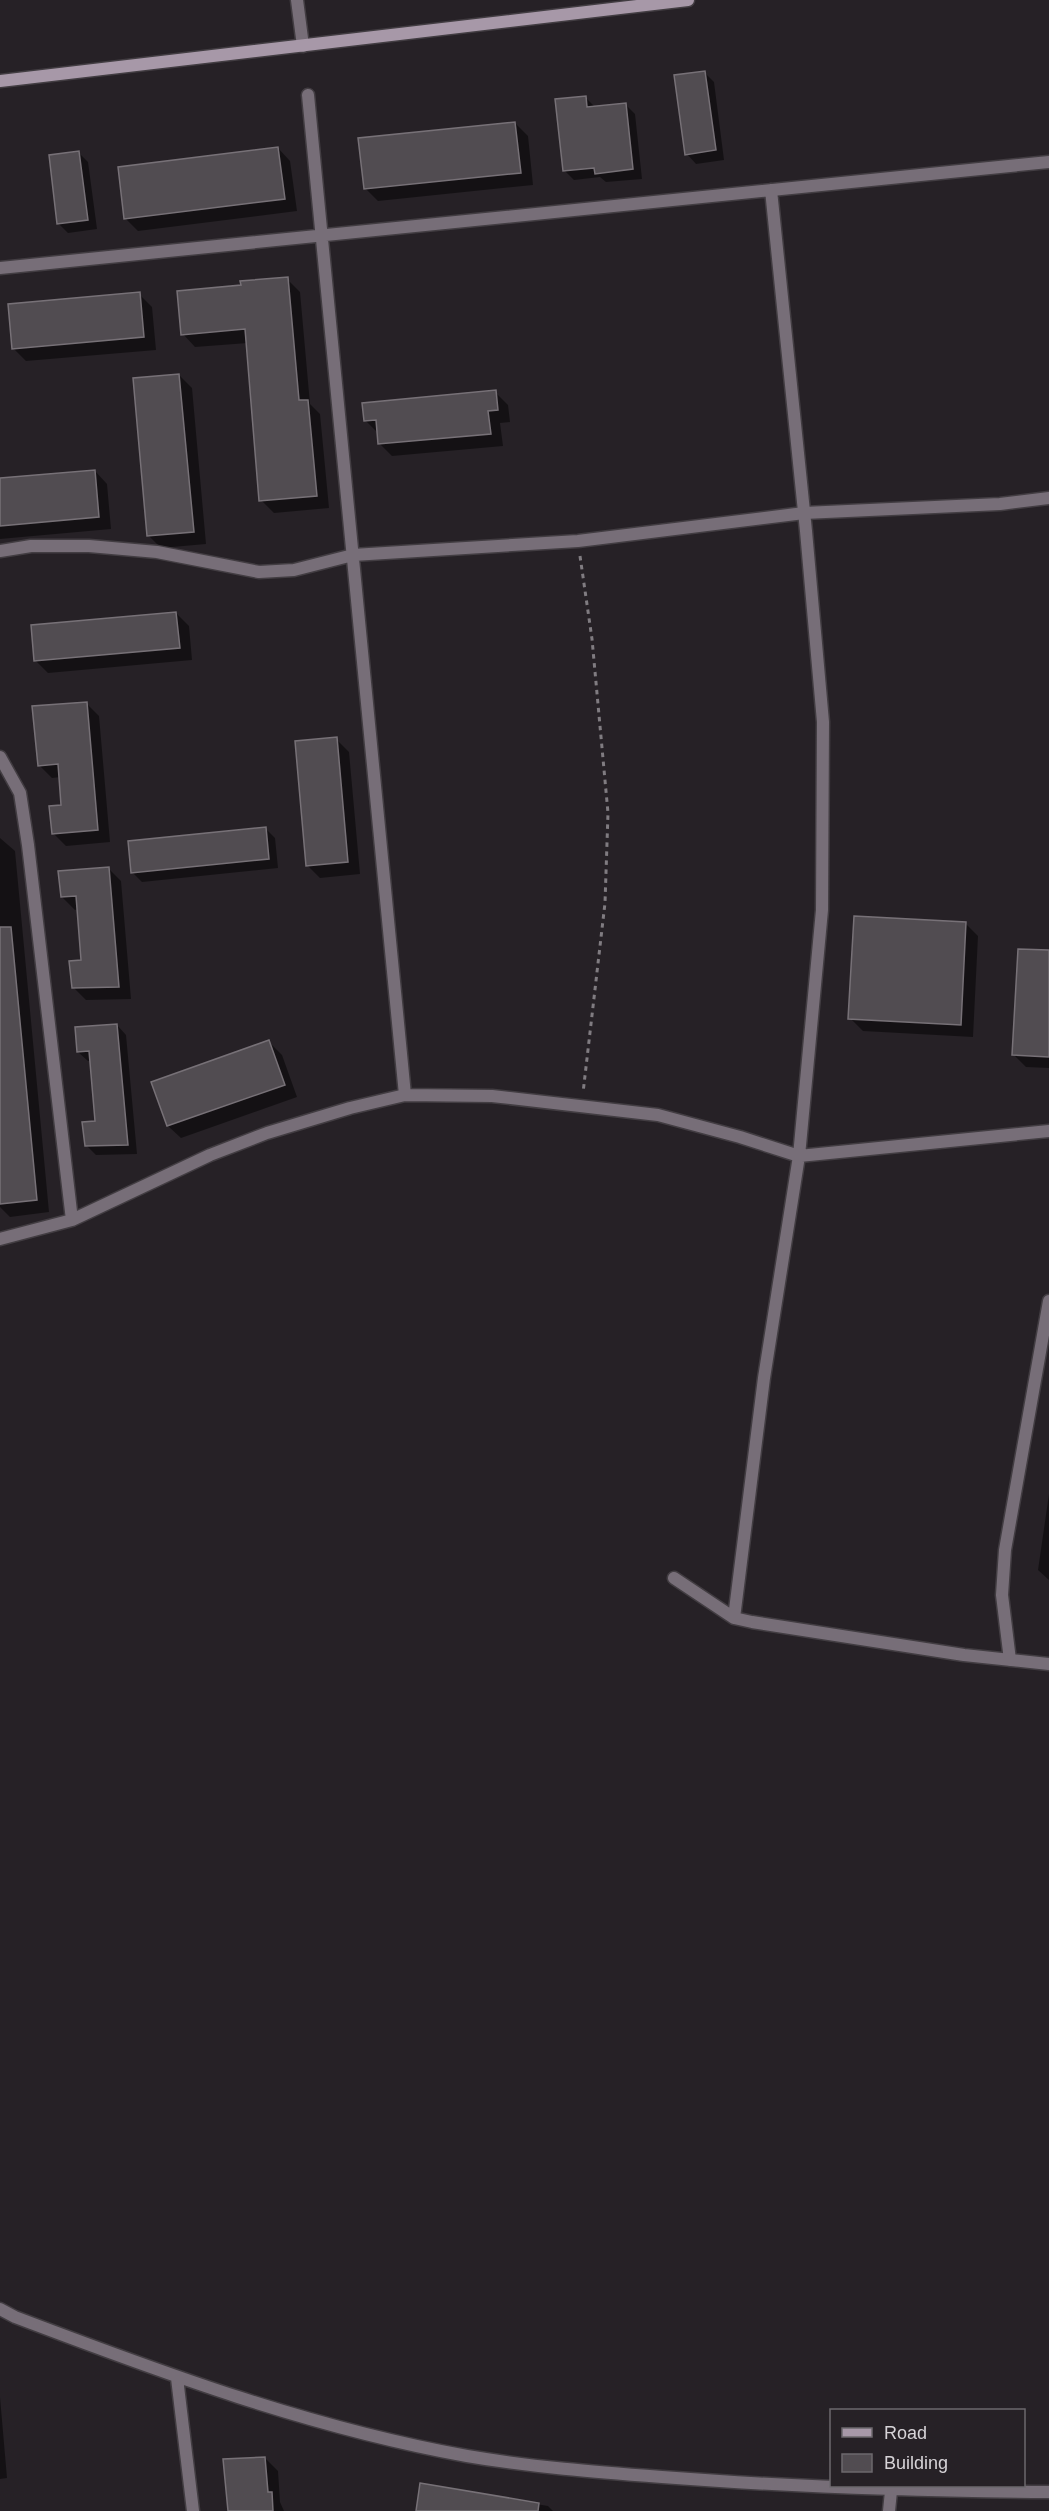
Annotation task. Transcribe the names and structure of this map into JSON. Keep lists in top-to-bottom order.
{
  "legend": ["Road", "Building"]
}
